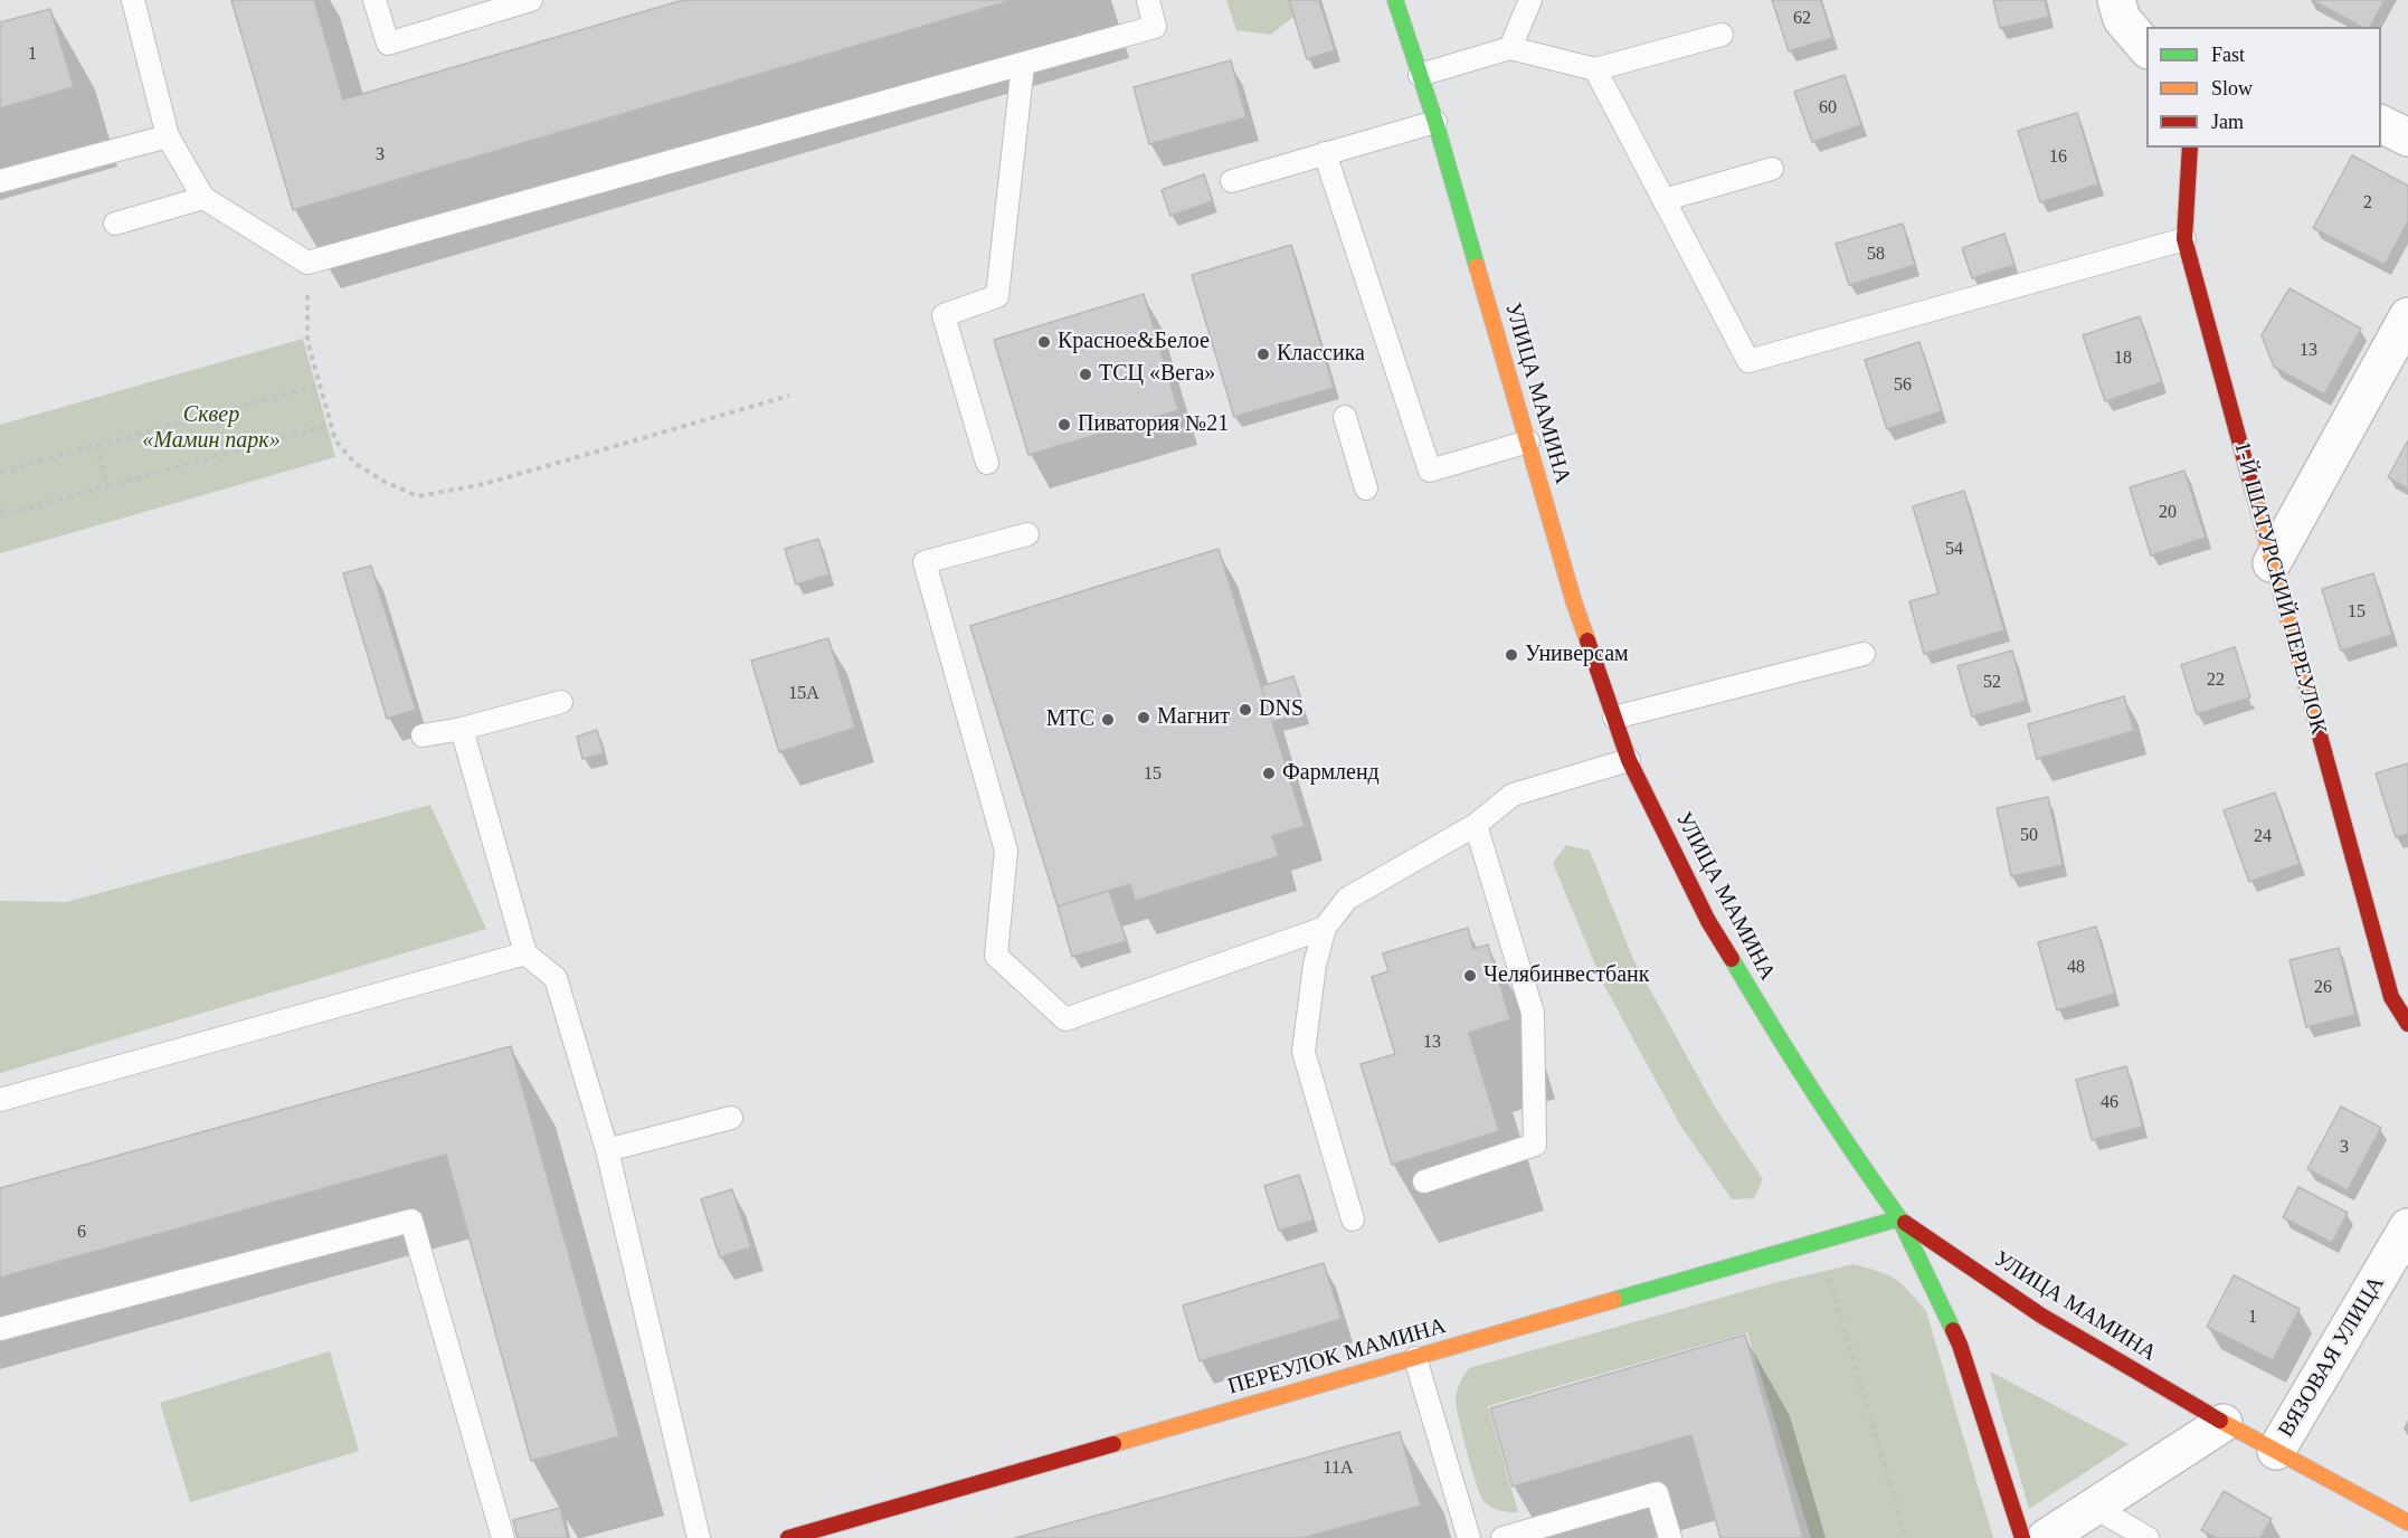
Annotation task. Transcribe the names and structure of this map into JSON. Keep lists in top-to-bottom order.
{
  "streets": {
    "street": [
      "УЛИЦА МАМИНА",
      "1-Й ШАТУРСКИЙ ПЕРЕУЛОК",
      "ПЕРЕУЛОК МАМИНА",
      "ВЯЗОВАЯ УЛИЦА"
    ]
  },
  "crossings": [
    ["УЛИЦА МАМИНА", "ПЕРЕУЛОК МАМИНА"],
    ["УЛИЦА МАМИНА", "ВЯЗОВАЯ УЛИЦА"]
  ],
  "parks": ["Сквер «Мамин парк»"],
  "places": [
    "Красное&Белое",
    "Классика",
    "ТСЦ «Вега»",
    "Пиватория №21",
    "Универсам",
    "DNS",
    "Магнит",
    "МТС",
    "Фармленд",
    "Челябинвестбанк"
  ],
  "house_numbers": [
    "62",
    "1",
    "60",
    "3",
    "16",
    "2",
    "58",
    "13",
    "18",
    "56",
    "20",
    "54",
    "15",
    "22",
    "52",
    "15А",
    "15",
    "50",
    "24",
    "48",
    "26",
    "13",
    "46",
    "3",
    "6",
    "1",
    "11А"
  ],
  "legend": ["Fast", "Slow", "Jam"]
}
